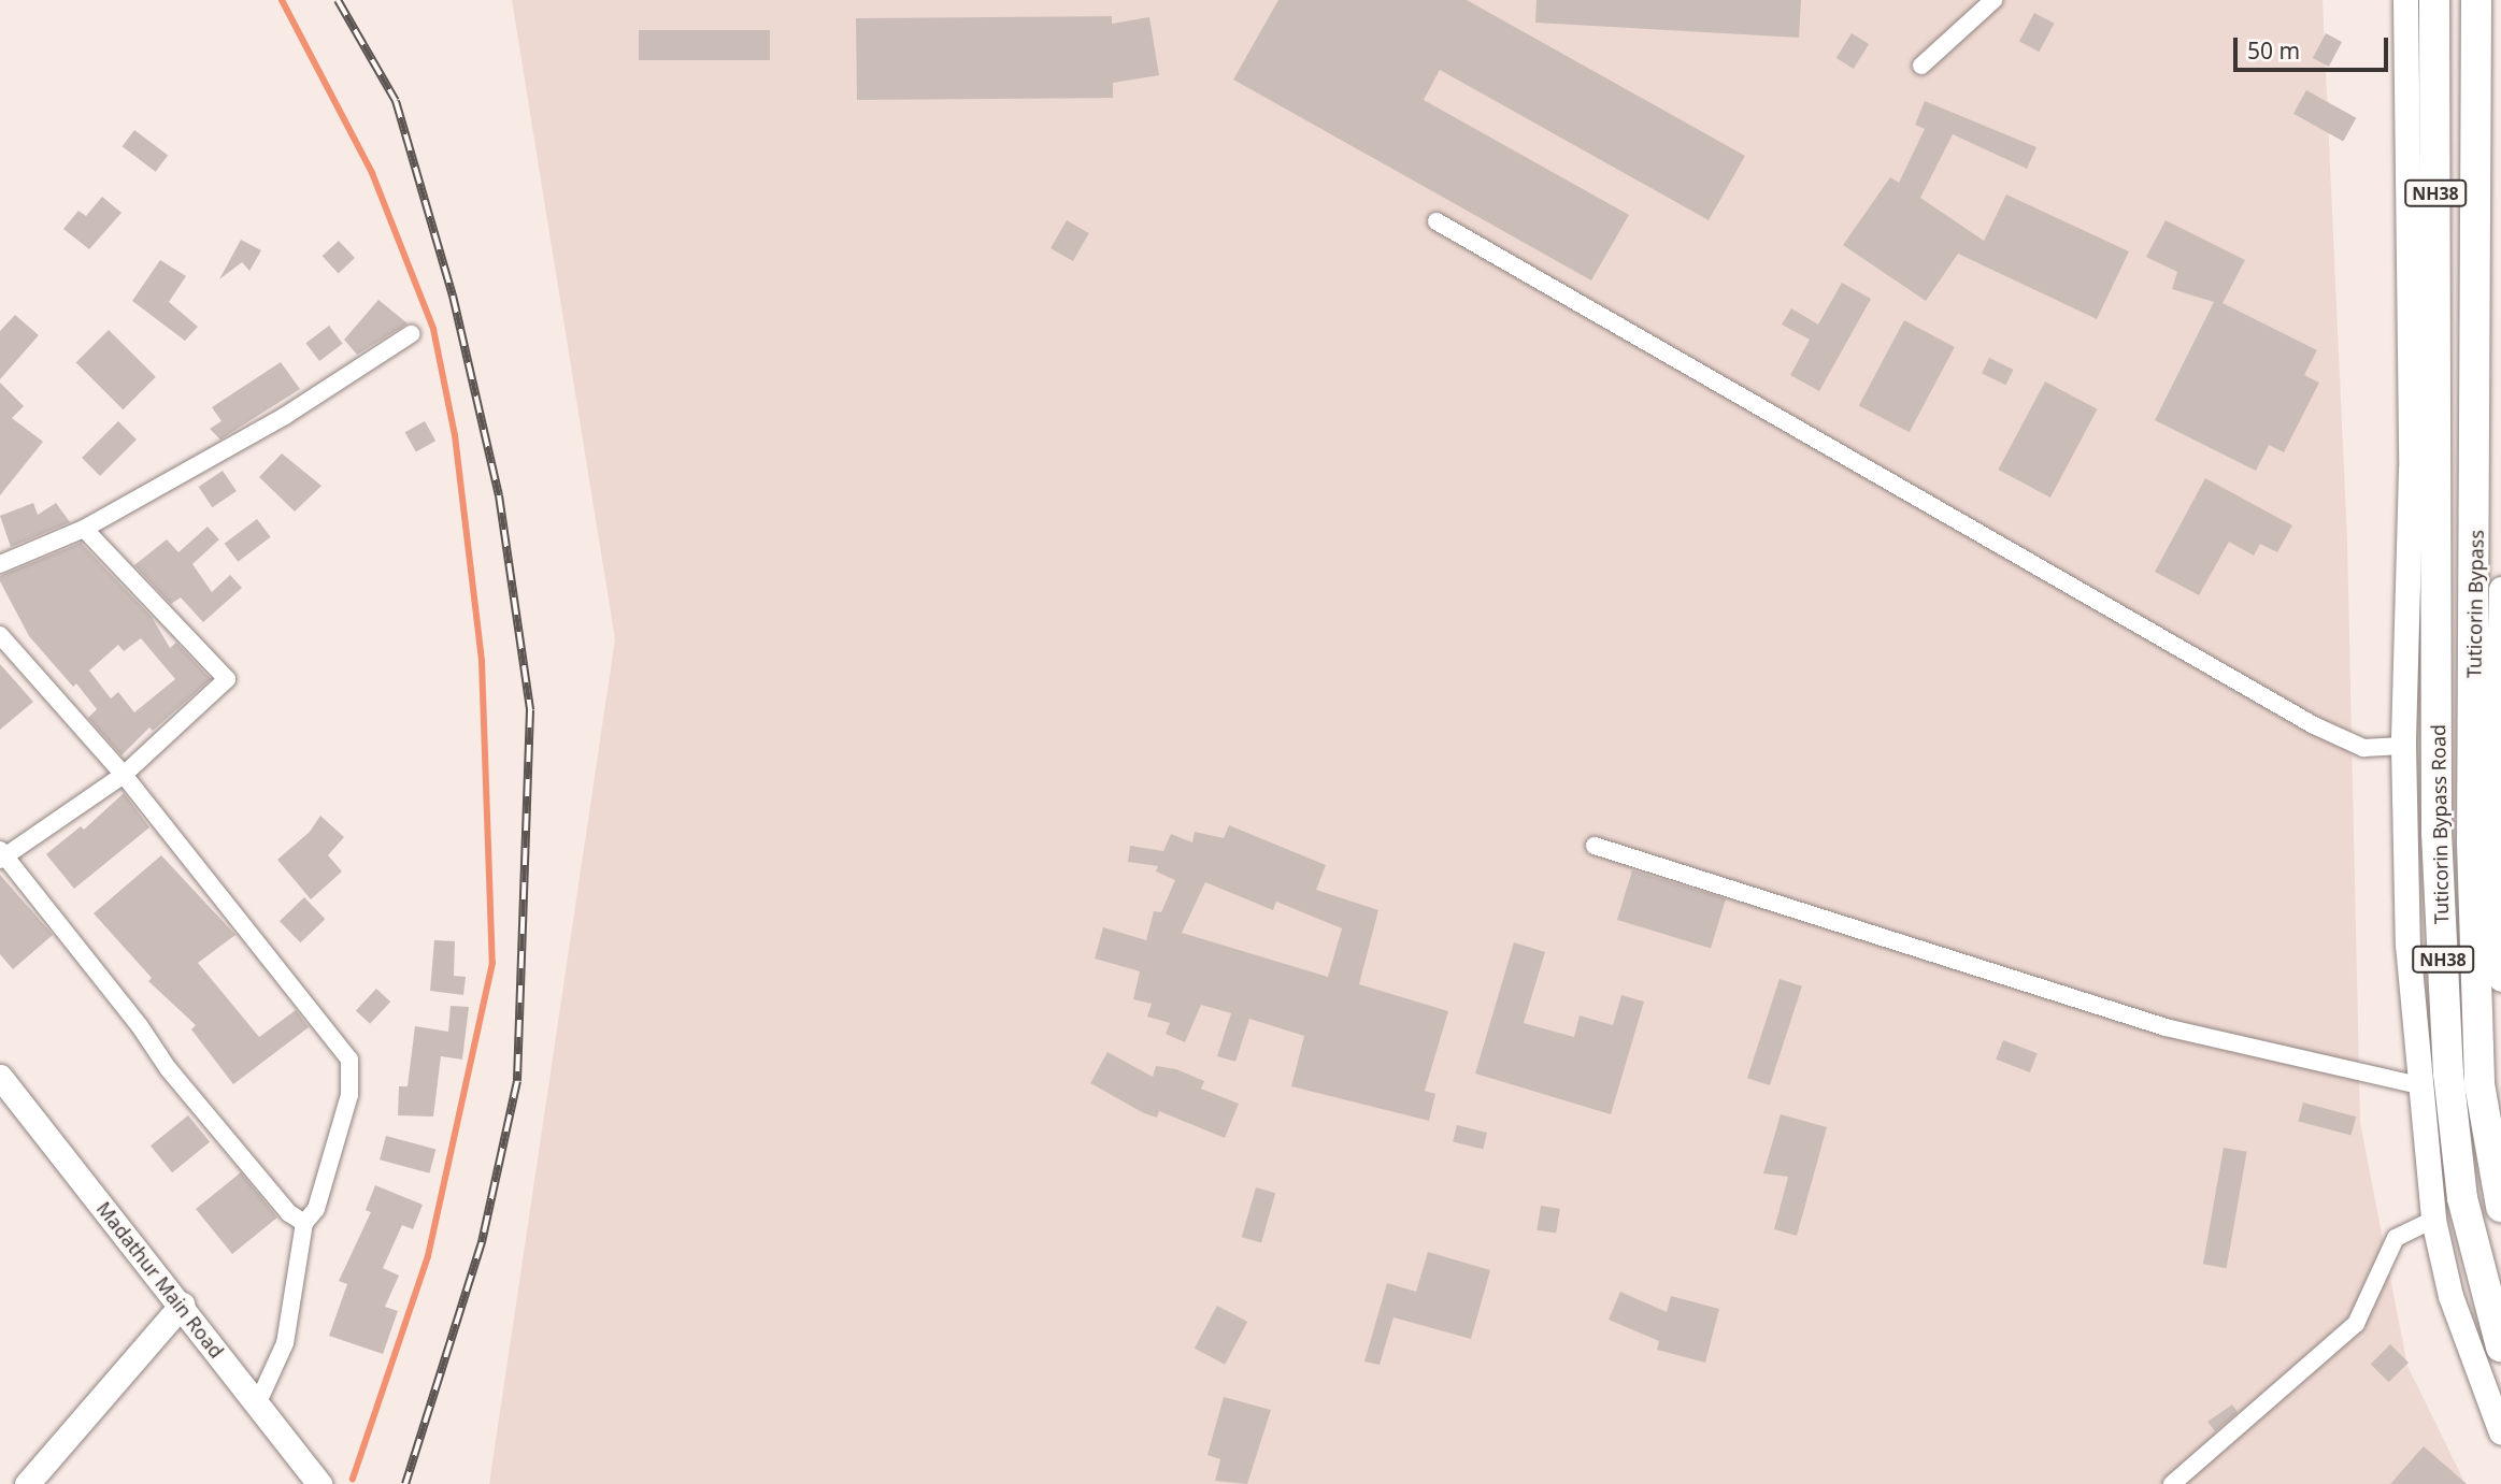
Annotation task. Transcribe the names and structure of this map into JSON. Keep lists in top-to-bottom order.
{
  "streets": {
    "highway": ["NH38", "Tuticorin Bypass", "Tuticorin Bypass Road"],
    "street": ["Madathur Main Road"]
  },
  "crossings": [
    ["Tuticorin Bypass", "Tuticorin Bypass Road"]
  ],
  "scale_bar": "50 m"
}
